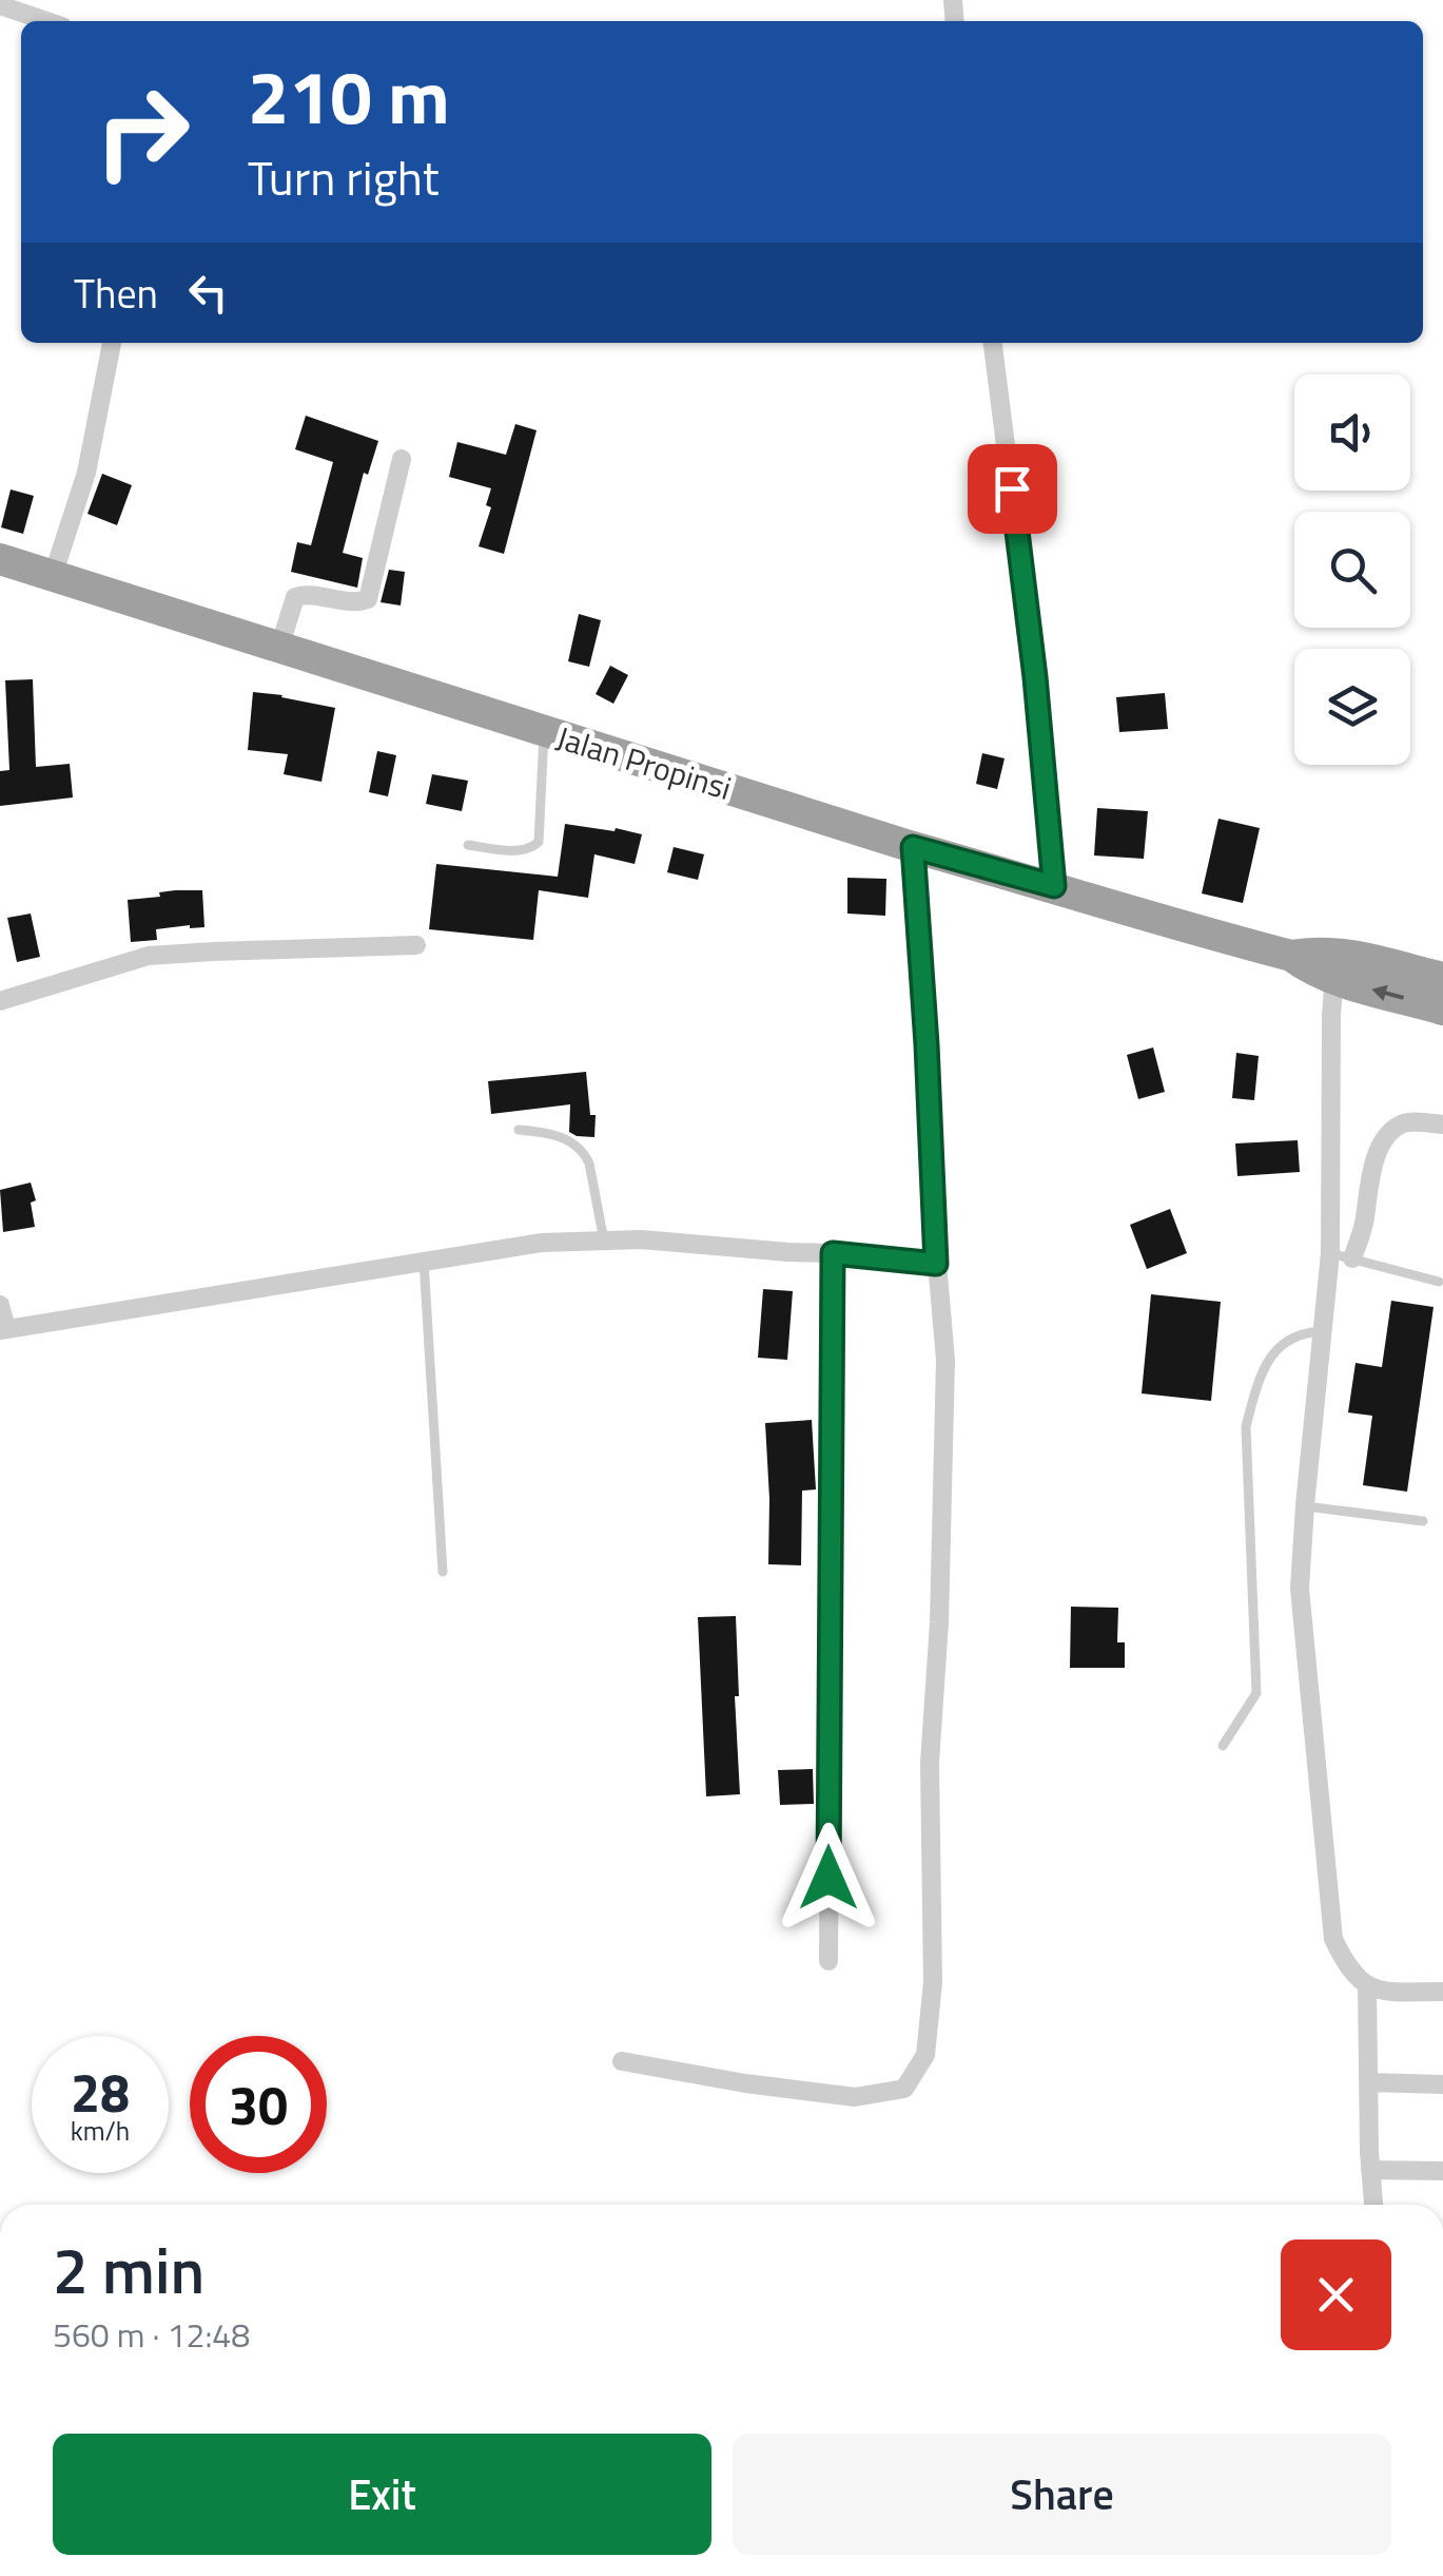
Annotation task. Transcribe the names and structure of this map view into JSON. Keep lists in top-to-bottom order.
{
  "streets": {
    "highway": ["Jalan Propinsi"]
  },
  "page": {
    "turn": ["210 m", "Turn right"],
    "then": "Then",
    "speed": "28 km/h",
    "limit": "30",
    "heading": ["2 min", "560 m · 12:48"],
    "buttons": ["Exit", "Share"]
  }
}
